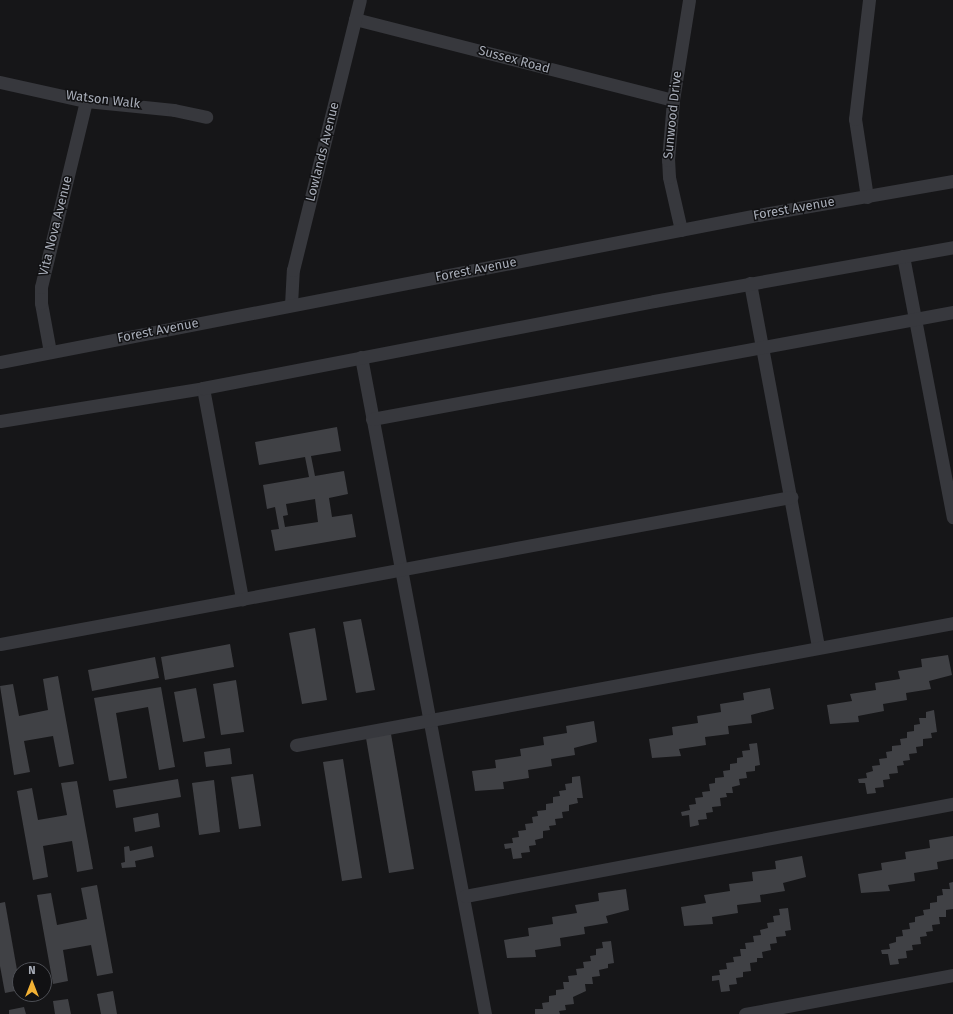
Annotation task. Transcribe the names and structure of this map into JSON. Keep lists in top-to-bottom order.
{
  "streets": {
    "street": [
      "Sussex Road",
      "Watson Walk",
      "Sunwood Drive",
      "Lowlands Avenue",
      "Forest Avenue",
      "Vita Nova Avenue"
    ]
  },
  "crossings": [
    ["Sussex Road", "Sunwood Drive"],
    ["Sussex Road", "Lowlands Avenue"],
    ["Watson Walk", "Vita Nova Avenue"],
    ["Sunwood Drive", "Forest Avenue"],
    ["Lowlands Avenue", "Forest Avenue"],
    ["Forest Avenue", "Vita Nova Avenue"]
  ],
  "north": "top"
}
